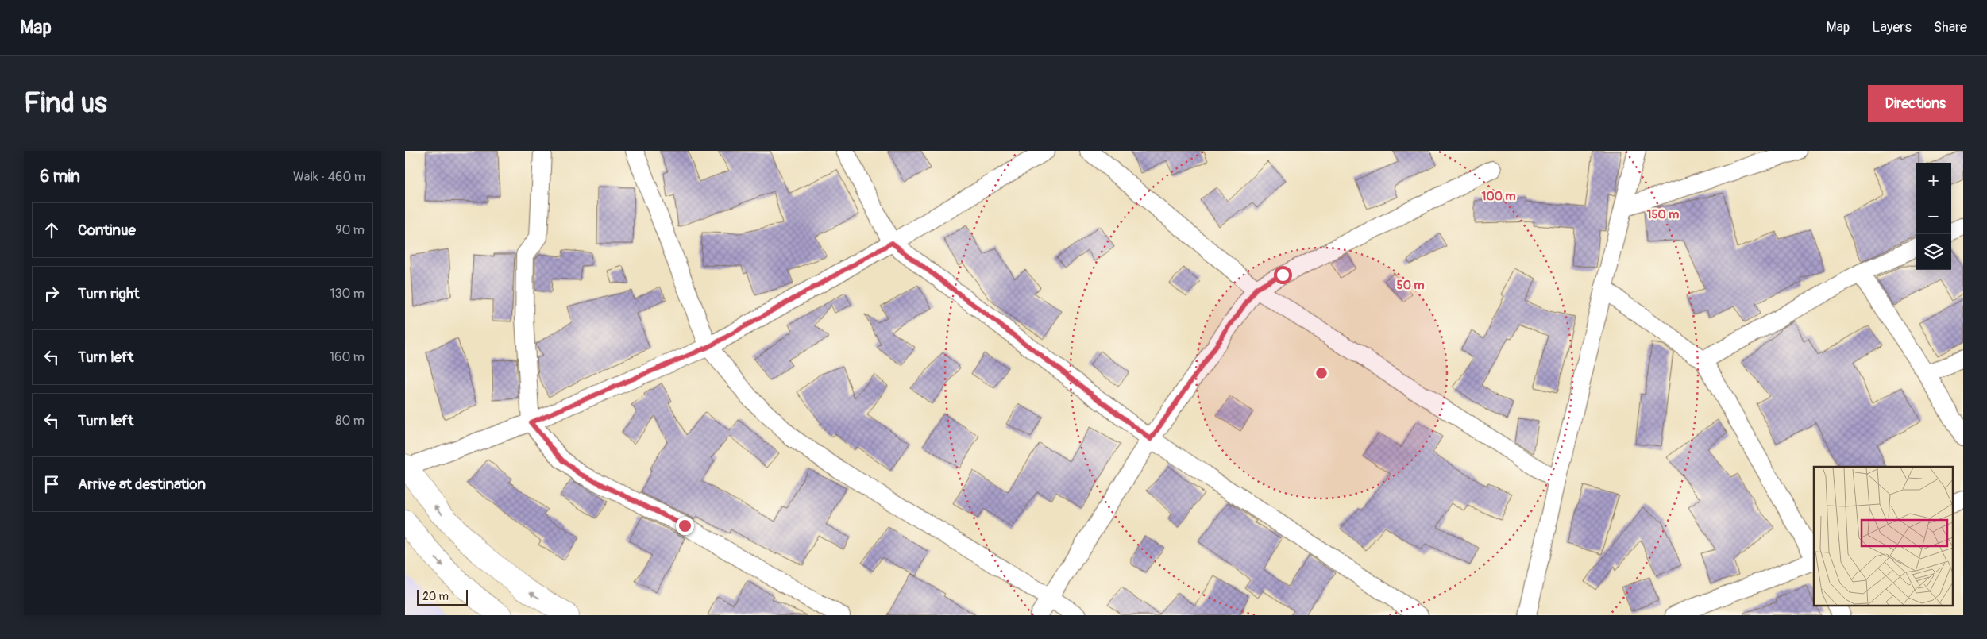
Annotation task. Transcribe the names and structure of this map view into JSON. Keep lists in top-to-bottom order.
{
  "scale_bar": "20 m",
  "page": {
    "header": "Map",
    "nav": ["Map", "Layers", "Share"],
    "buttons": "Directions",
    "title": "Find us",
    "heading": ["6 min", "Walk · 460 m"],
    "map_buttons": ["+", "−"],
    "list": [
      ["Continue", "90 m"],
      ["Turn right", "130 m"],
      ["Turn left", "160 m"],
      ["Turn left", "80 m"],
      "Arrive at destination"
    ],
    "scale": "20 m"
  },
  "rings": ["100 m", "150 m", "50 m"]
}
